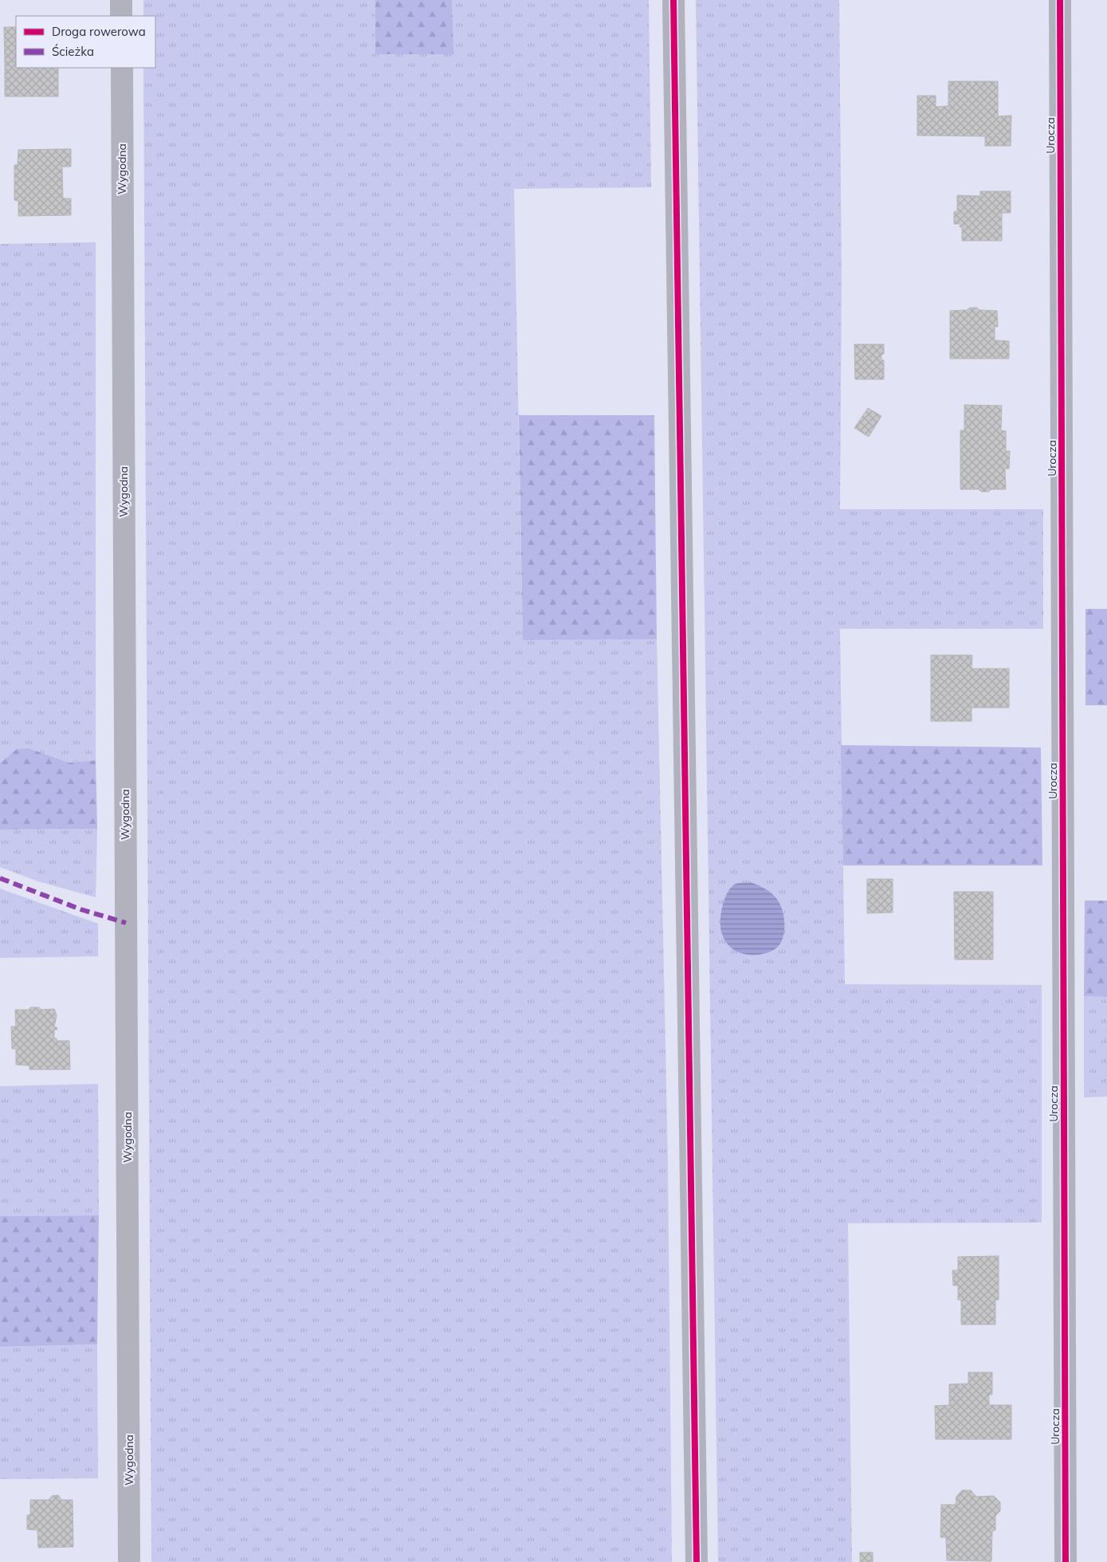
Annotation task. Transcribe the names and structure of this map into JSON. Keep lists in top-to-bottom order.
{
  "streets": {
    "street": ["Urocza", "Wygodna"]
  },
  "legend": ["Droga rowerowa", "Ścieżka"]
}
